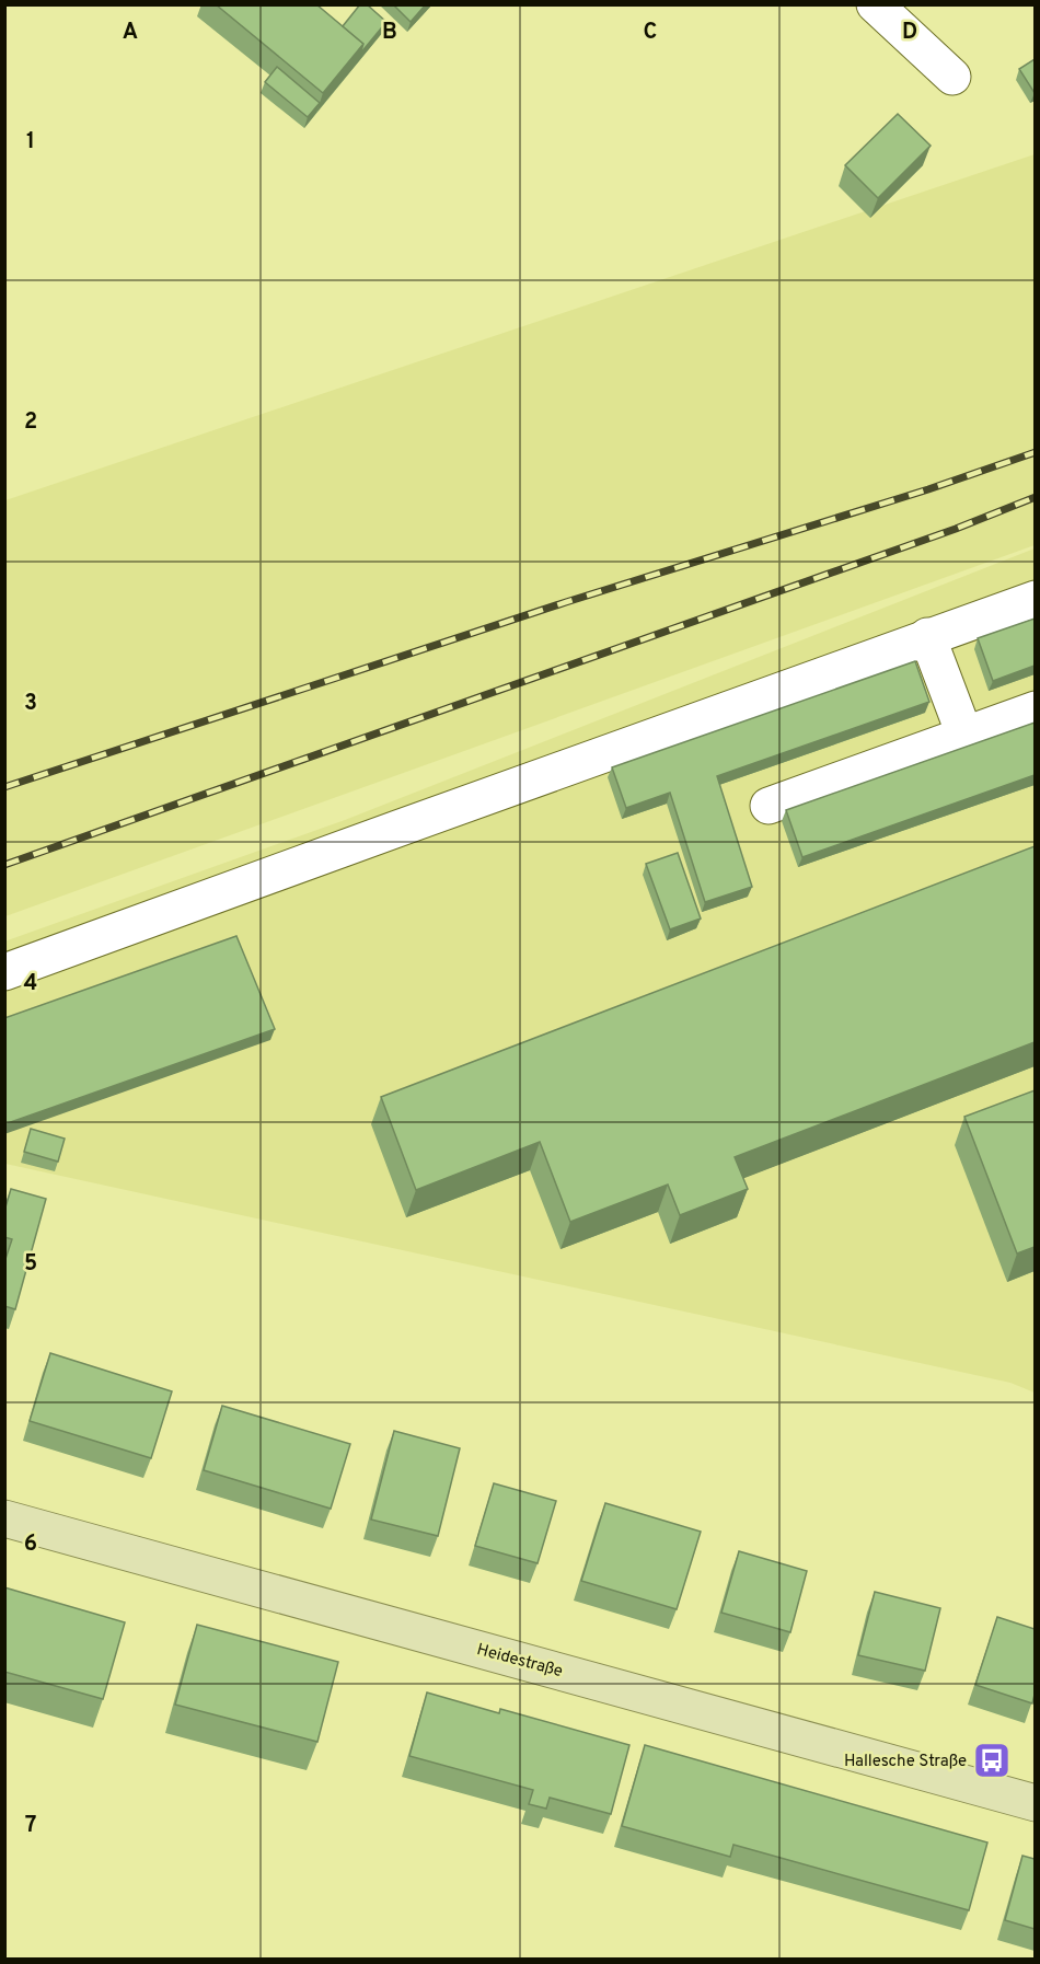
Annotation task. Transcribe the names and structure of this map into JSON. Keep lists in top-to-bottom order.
{
  "streets": {
    "main road": ["Heidestraße"]
  },
  "places": {
    "bus stop": ["Hallesche Straße"]
  },
  "grid": {
    "columns": [
      "A",
      "B",
      "C",
      "D"
    ],
    "rows": [
      "1",
      "2",
      "3",
      "4",
      "5",
      "6",
      "7"
    ]
  }
}
